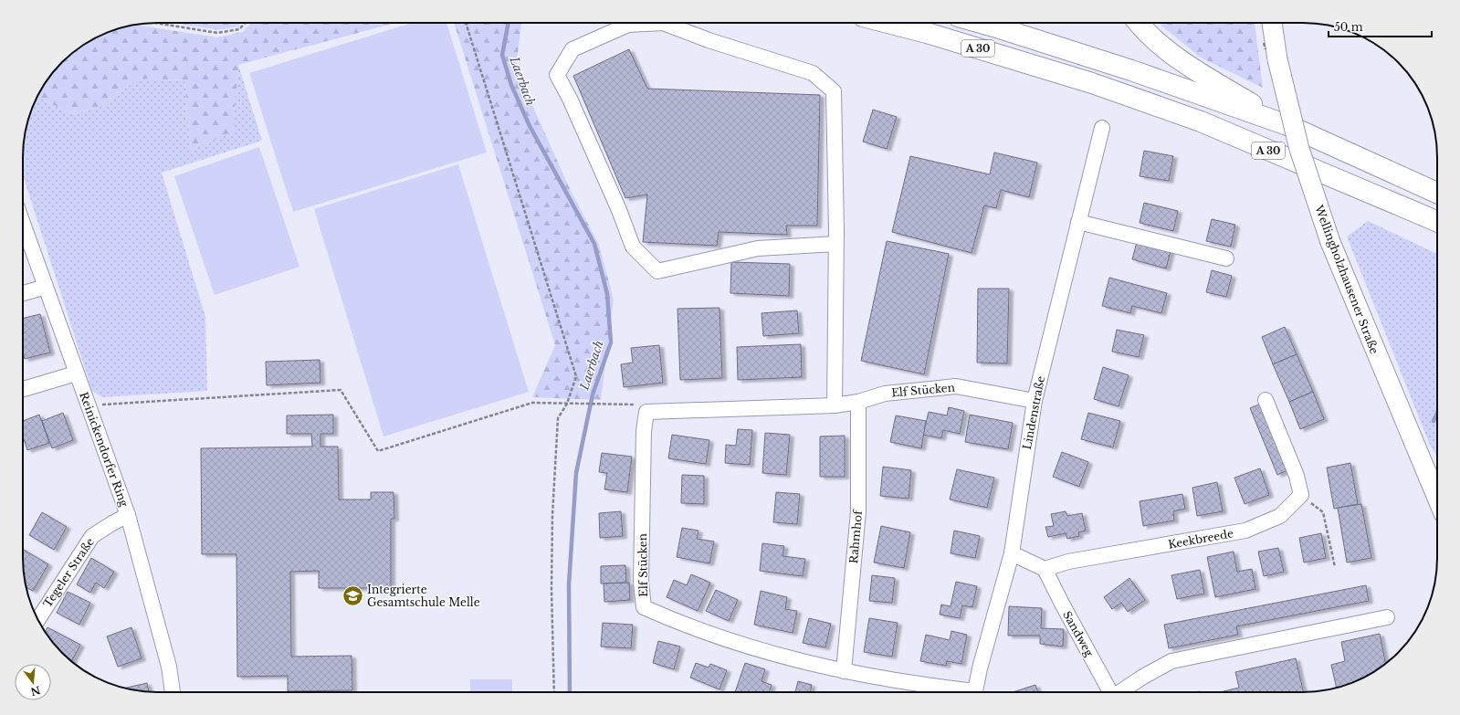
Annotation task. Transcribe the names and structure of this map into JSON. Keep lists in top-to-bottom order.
{
  "streets": {
    "highway": ["A 30"],
    "main road": ["Wellingholzhausener Straße"],
    "street": [
      "Elf Stücken",
      "Lindenstraße",
      "Reinickendorfer Ring",
      "Rahmhof",
      "Keekbreede",
      "Tegeler Straße",
      "Sandweg"
    ]
  },
  "crossings": [
    ["Elf Stücken", "Lindenstraße"],
    ["Elf Stücken", "Rahmhof"],
    ["Reinickendorfer Ring", "Tegeler Straße"],
    ["Keekbreede", "Sandweg"]
  ],
  "water": ["Laerbach"],
  "places": {
    "school or university": ["Integrierte Gesamtschule Melle"]
  },
  "scale_bar": "50 m",
  "north": "bottom"
}
